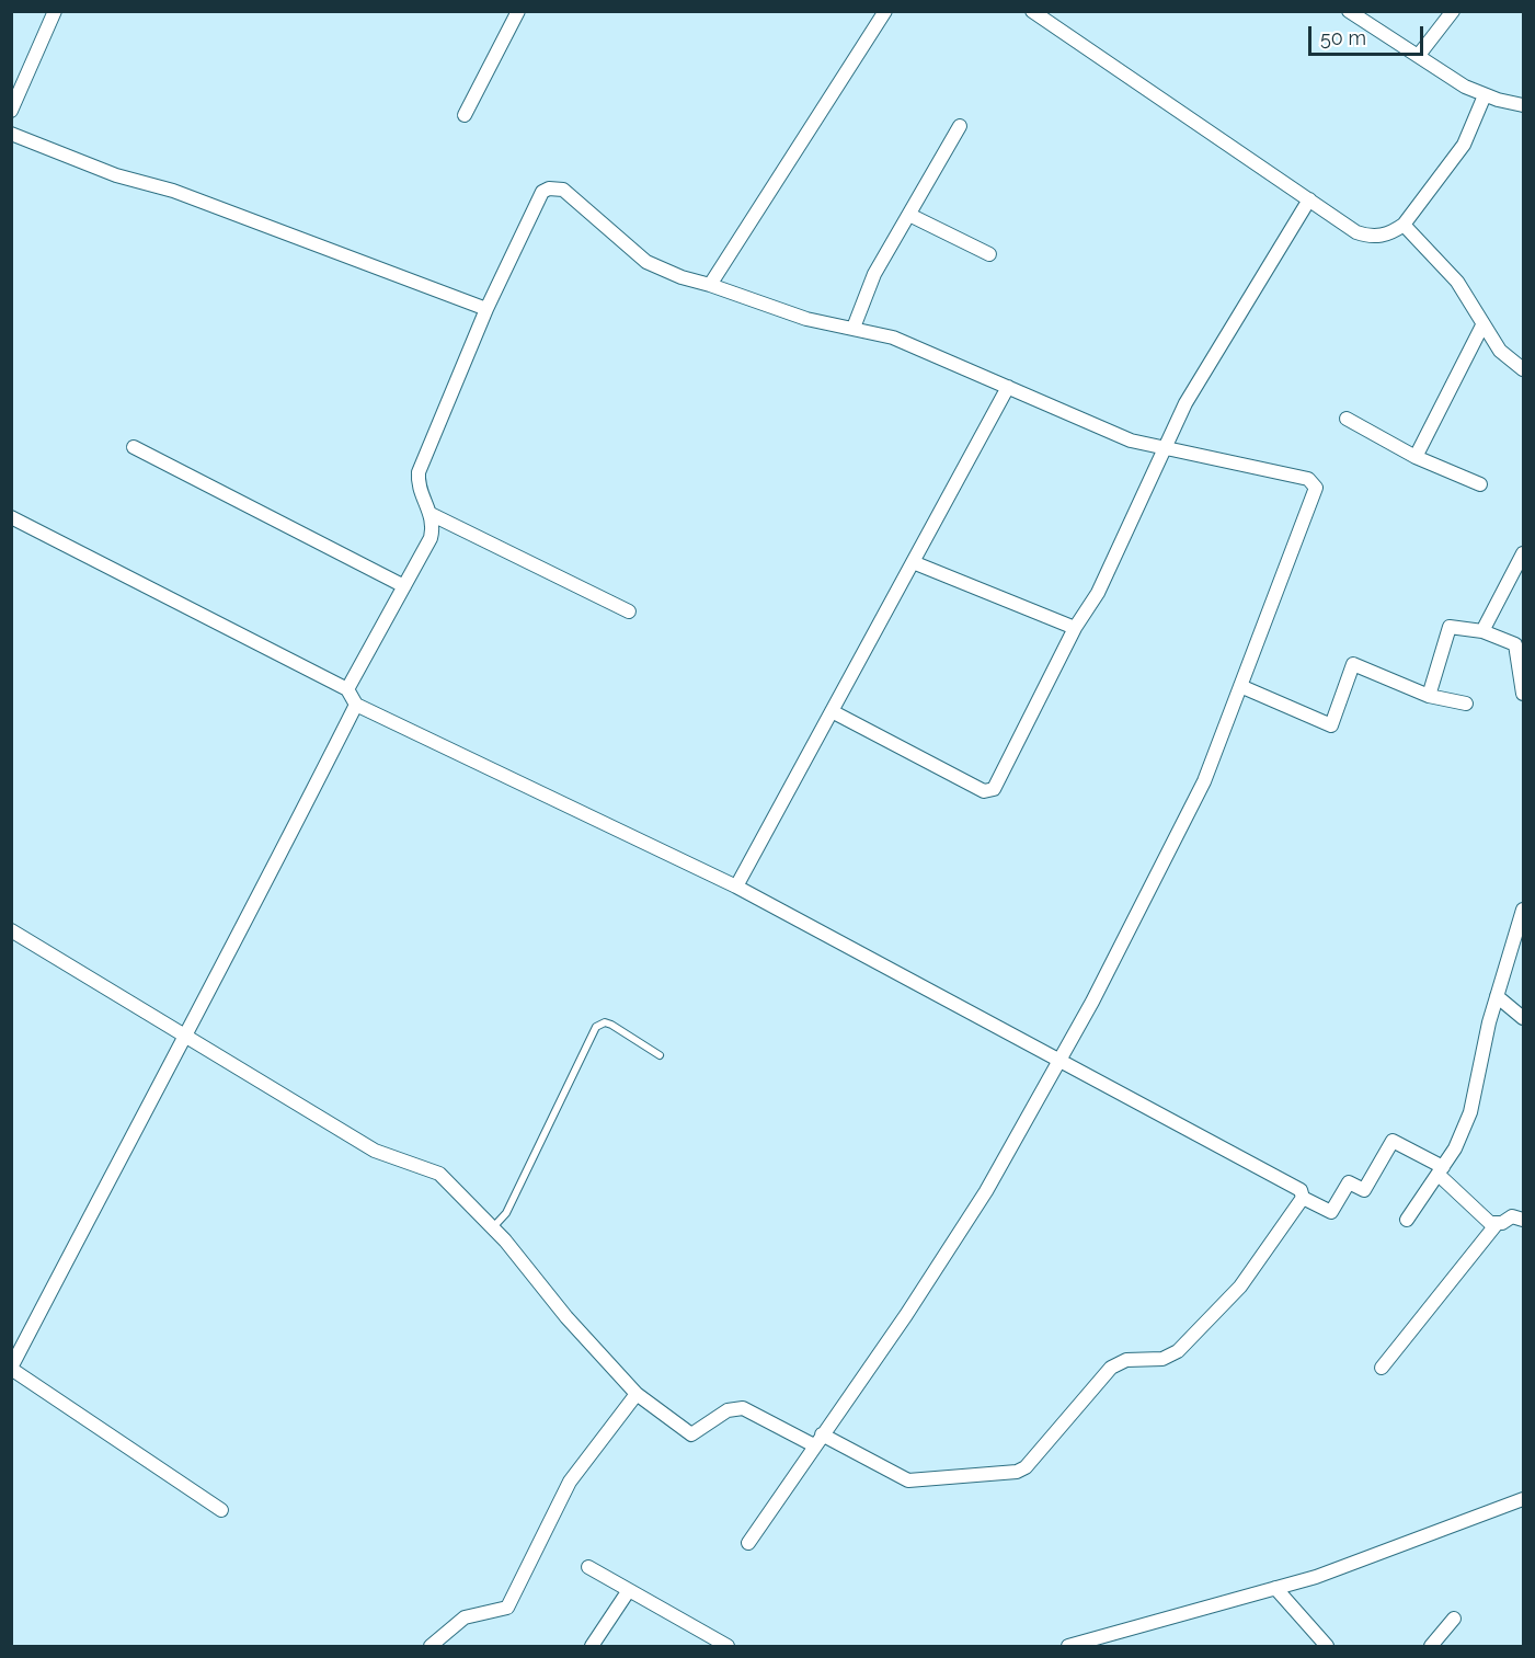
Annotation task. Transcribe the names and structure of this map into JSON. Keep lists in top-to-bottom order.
{
  "scale_bar": "50 m"
}
